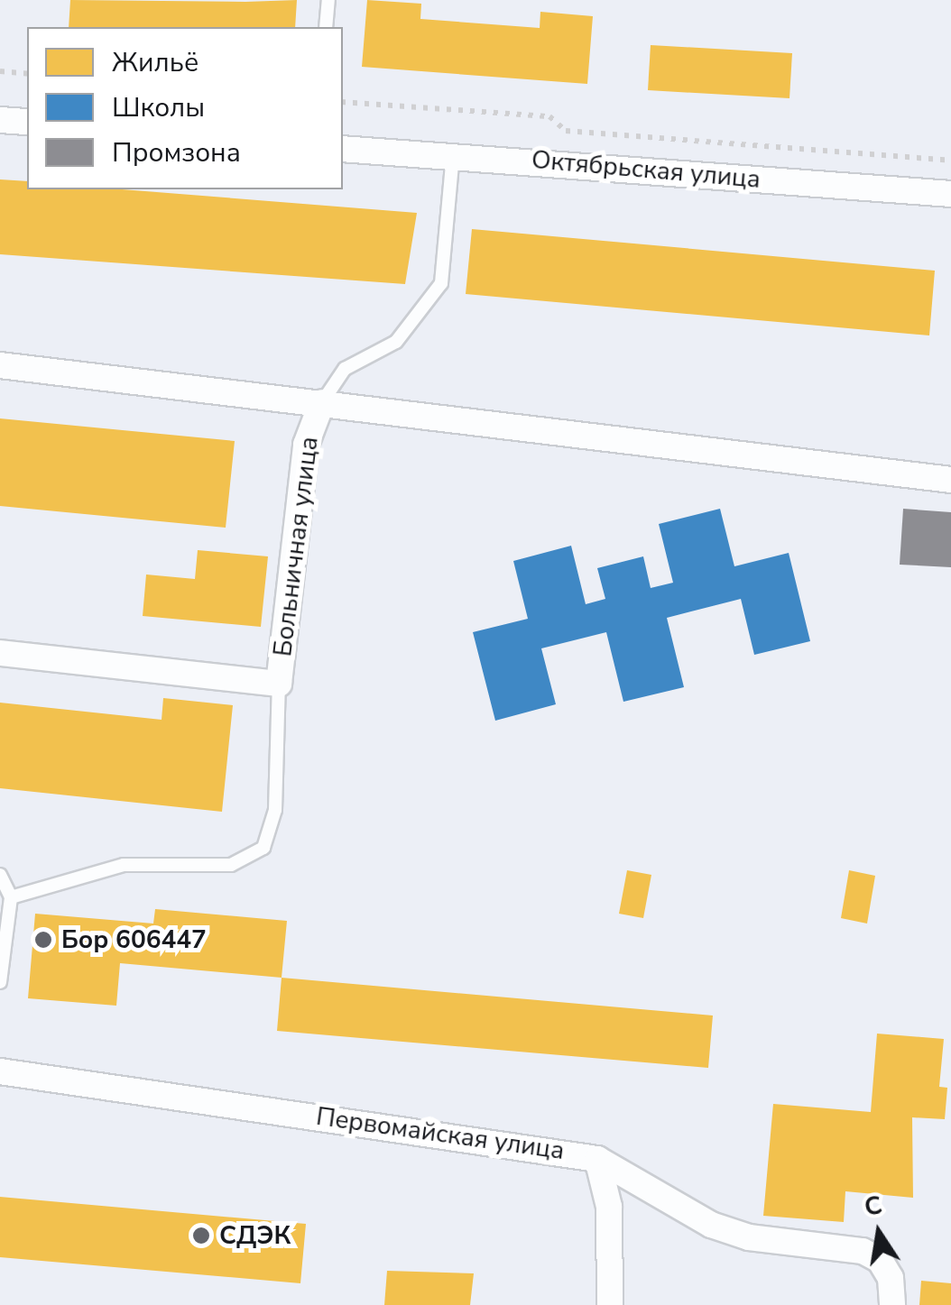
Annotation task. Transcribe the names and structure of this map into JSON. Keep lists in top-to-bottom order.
{
  "streets": {
    "street": ["Октябрьская улица", "Больничная улица", "Первомайская улица"]
  },
  "places": ["Бор 606447", "СДЭК"],
  "legend": ["Жильё", "Школы", "Промзона"],
  "north": "top"
}
